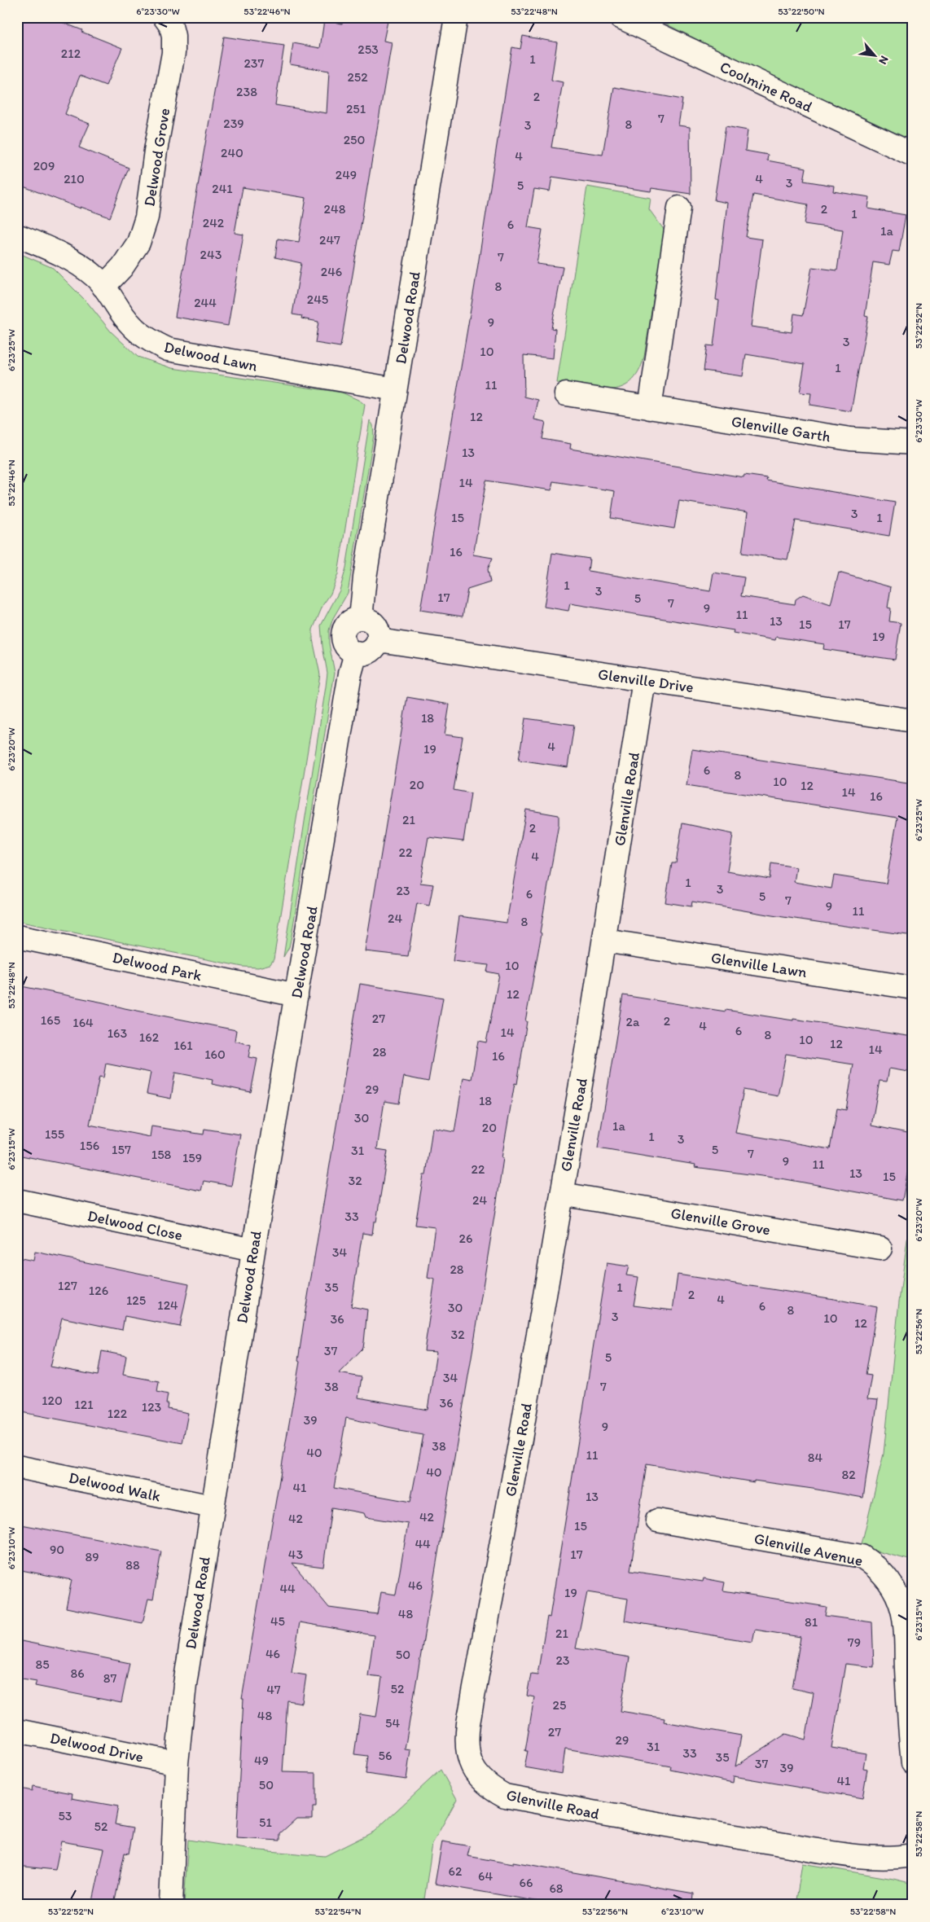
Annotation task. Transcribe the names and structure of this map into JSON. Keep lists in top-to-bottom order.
{
  "streets": {
    "street": [
      "Coolmine Road",
      "Delwood Grove",
      "Delwood Road",
      "Delwood Lawn",
      "Glenville Garth",
      "Glenville Drive",
      "Glenville Road",
      "Glenville Lawn",
      "Delwood Park",
      "Glenville Grove",
      "Delwood Close",
      "Delwood Walk",
      "Glenville Avenue",
      "Delwood Drive"
    ]
  },
  "crossings": [
    ["Delwood Grove", "Delwood Lawn"],
    ["Delwood Road", "Delwood Lawn"],
    ["Delwood Road", "Glenville Drive"],
    ["Delwood Road", "Delwood Park"],
    ["Delwood Road", "Delwood Close"],
    ["Delwood Road", "Delwood Walk"],
    ["Delwood Road", "Delwood Drive"],
    ["Glenville Drive", "Glenville Road"],
    ["Glenville Road", "Glenville Lawn"],
    ["Glenville Road", "Glenville Grove"]
  ],
  "house_numbers": [
    "253",
    "212",
    "1",
    "237",
    "252",
    "238",
    "2",
    "251",
    "7",
    "239",
    "8",
    "3",
    "250",
    "240",
    "4",
    "209",
    "249",
    "210",
    "4",
    "3",
    "5",
    "241",
    "248",
    "2",
    "1",
    "242",
    "6",
    "1a",
    "247",
    "243",
    "7",
    "246",
    "8",
    "245",
    "244",
    "9",
    "3",
    "10",
    "1",
    "11",
    "12",
    "13",
    "14",
    "3",
    "15",
    "1",
    "16",
    "1",
    "3",
    "17",
    "5",
    "7",
    "9",
    "11",
    "13",
    "15",
    "17",
    "19",
    "18",
    "4",
    "19",
    "6",
    "8",
    "10",
    "20",
    "12",
    "14",
    "16",
    "21",
    "2",
    "22",
    "4",
    "1",
    "3",
    "23",
    "6",
    "5",
    "7",
    "9",
    "11",
    "24",
    "8",
    "10",
    "12",
    "27",
    "165",
    "2",
    "2a",
    "164",
    "4",
    "6",
    "14",
    "163",
    "8",
    "162",
    "10",
    "12",
    "161",
    "14",
    "28",
    "160",
    "16",
    "29",
    "18",
    "30",
    "1a",
    "20",
    "155",
    "1",
    "3",
    "156",
    "157",
    "5",
    "31",
    "7",
    "158",
    "159",
    "9",
    "11",
    "22",
    "13",
    "15",
    "32",
    "24",
    "33",
    "26",
    "34",
    "28",
    "127",
    "35",
    "1",
    "126",
    "2",
    "4",
    "125",
    "124",
    "6",
    "30",
    "8",
    "3",
    "10",
    "36",
    "12",
    "32",
    "37",
    "5",
    "34",
    "38",
    "7",
    "120",
    "36",
    "121",
    "123",
    "122",
    "39",
    "9",
    "38",
    "40",
    "11",
    "84",
    "40",
    "82",
    "41",
    "13",
    "42",
    "42",
    "15",
    "44",
    "90",
    "43",
    "17",
    "89",
    "88",
    "46",
    "44",
    "19",
    "48",
    "45",
    "81",
    "21",
    "79",
    "46",
    "50",
    "23",
    "85",
    "86",
    "87",
    "52",
    "47",
    "25",
    "48",
    "54",
    "27",
    "29",
    "31",
    "33",
    "56",
    "35",
    "49",
    "37",
    "39",
    "41",
    "50",
    "53",
    "51",
    "52",
    "62",
    "64",
    "66",
    "68"
  ],
  "north": "bottom right",
  "coordinates": [
    "6°23'30\"W",
    "53°22'46\"N",
    "53°22'48\"N",
    "53°22'50\"N",
    "53°22'52\"N",
    "6°23'25\"W",
    "6°23'20\"W",
    "6°23'15\"W",
    "53°22'56\"N",
    "6°23'10\"W",
    "53°22'58\"N",
    "53°22'54\"N"
  ]
}
